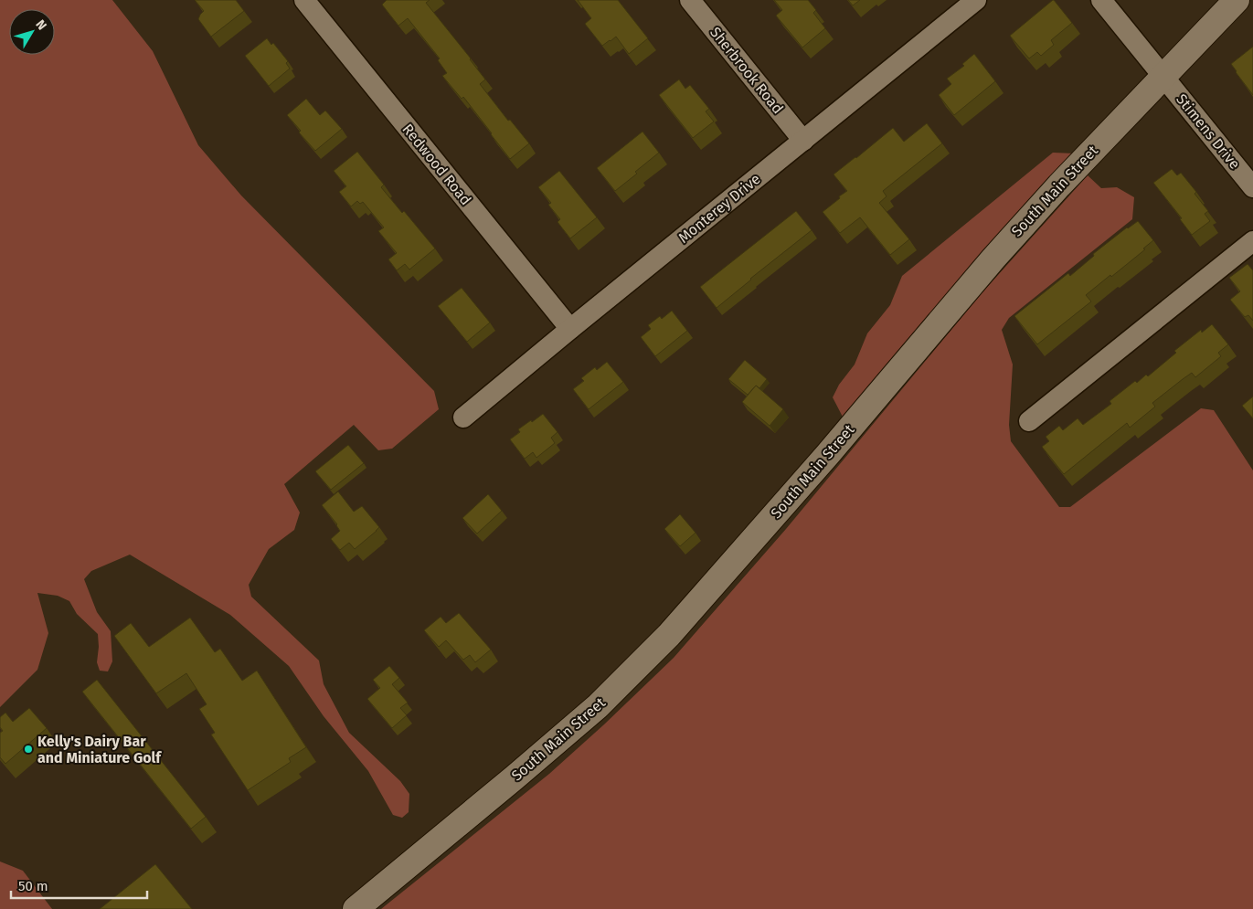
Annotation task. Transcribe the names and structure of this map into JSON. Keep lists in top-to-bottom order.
{
  "streets": {
    "street": [
      "Sherbrook Road",
      "Stimens Drive",
      "Redwood Road",
      "South Main Street",
      "Monterey Drive"
    ]
  },
  "crossings": [
    ["Sherbrook Road", "Monterey Drive"],
    ["Stimens Drive", "South Main Street"],
    ["Redwood Road", "Monterey Drive"]
  ],
  "places": ["Kelly's Dairy Bar and Miniature Golf"],
  "scale_bar": "50 m",
  "north": "top right"
}
